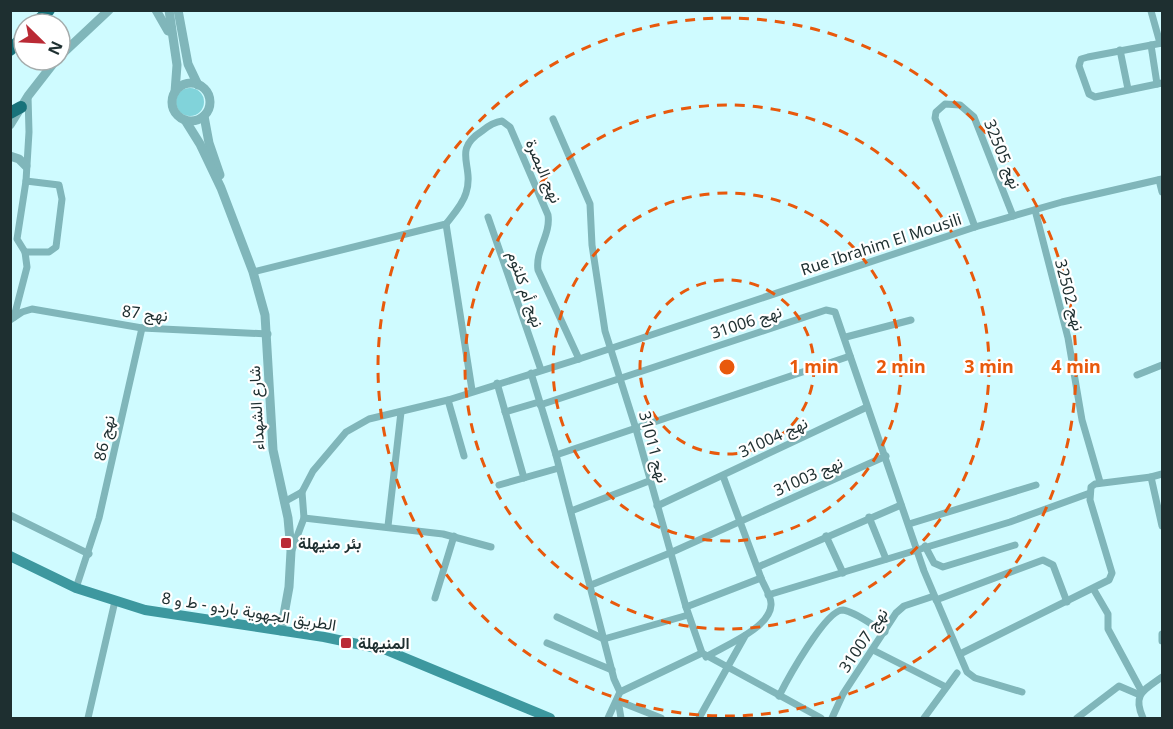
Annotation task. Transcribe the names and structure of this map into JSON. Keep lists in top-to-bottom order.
{
  "streets": {
    "main road": ["الطريق الجهوية باردو - ط و 8"],
    "street": [
      "نهج 32505",
      "نهج البصرة",
      "Rue Ibrahim El Mousili",
      "نهج أم كلثوم",
      "نهج 32502",
      "نهج 87",
      "نهج 31006",
      "شارع الشهداء",
      "نهج 31004",
      "نهج 86",
      "نهج 31011",
      "نهج 31003",
      "نهج 31007"
    ]
  },
  "crossings": [
    ["نهج 32505", "Rue Ibrahim El Mousili"],
    ["نهج البصرة", "Rue Ibrahim El Mousili"],
    ["Rue Ibrahim El Mousili", "نهج أم كلثوم"],
    ["Rue Ibrahim El Mousili", "نهج 32502"],
    ["Rue Ibrahim El Mousili", "نهج 31011"],
    ["نهج 87", "شارع الشهداء"],
    ["نهج 87", "نهج 86"],
    ["نهج 31006", "نهج 31004"],
    ["نهج 31006", "نهج 31011"],
    ["نهج 31006", "نهج 31003"],
    ["شارع الشهداء", "الطريق الجهوية باردو - ط و 8"],
    ["نهج 31004", "نهج 31011"],
    ["نهج 86", "الطريق الجهوية باردو - ط و 8"],
    ["نهج 31011", "نهج 31003"]
  ],
  "places": {
    "transit": ["بئر منيهلة", "المنيهلة"]
  },
  "north": "bottom right",
  "rings": [
    "1 min",
    "2 min",
    "3 min",
    "4 min"
  ]
}
